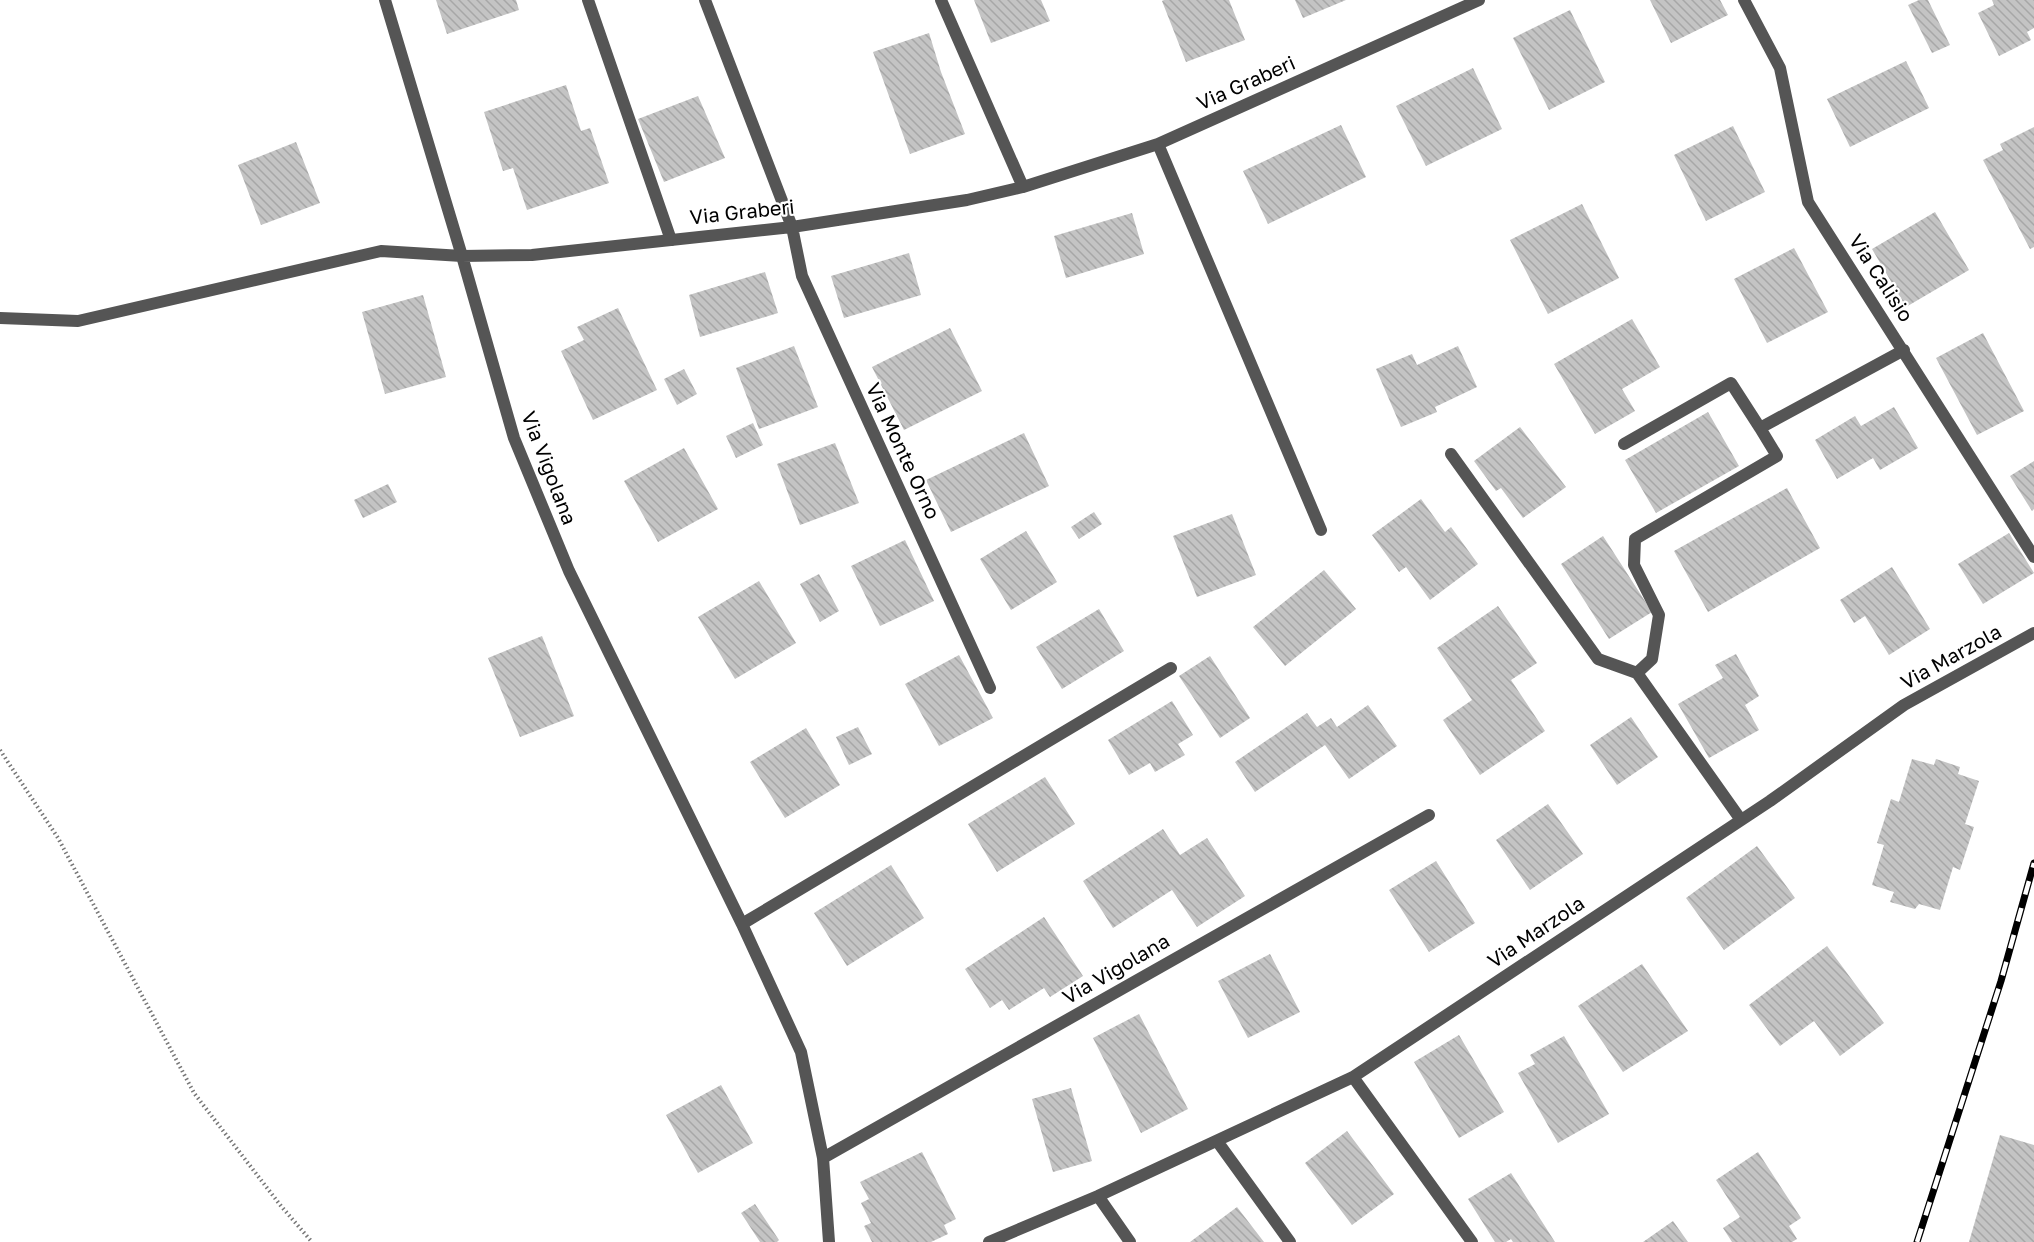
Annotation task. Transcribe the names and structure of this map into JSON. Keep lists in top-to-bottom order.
{
  "streets": {
    "street": [
      "Via Graberi",
      "Via Calisio",
      "Via Monte Orno",
      "Via Vigolana",
      "Via Marzola"
    ]
  },
  "crossings": [
    ["Via Graberi", "Via Monte Orno"],
    ["Via Graberi", "Via Vigolana"]
  ]
}
